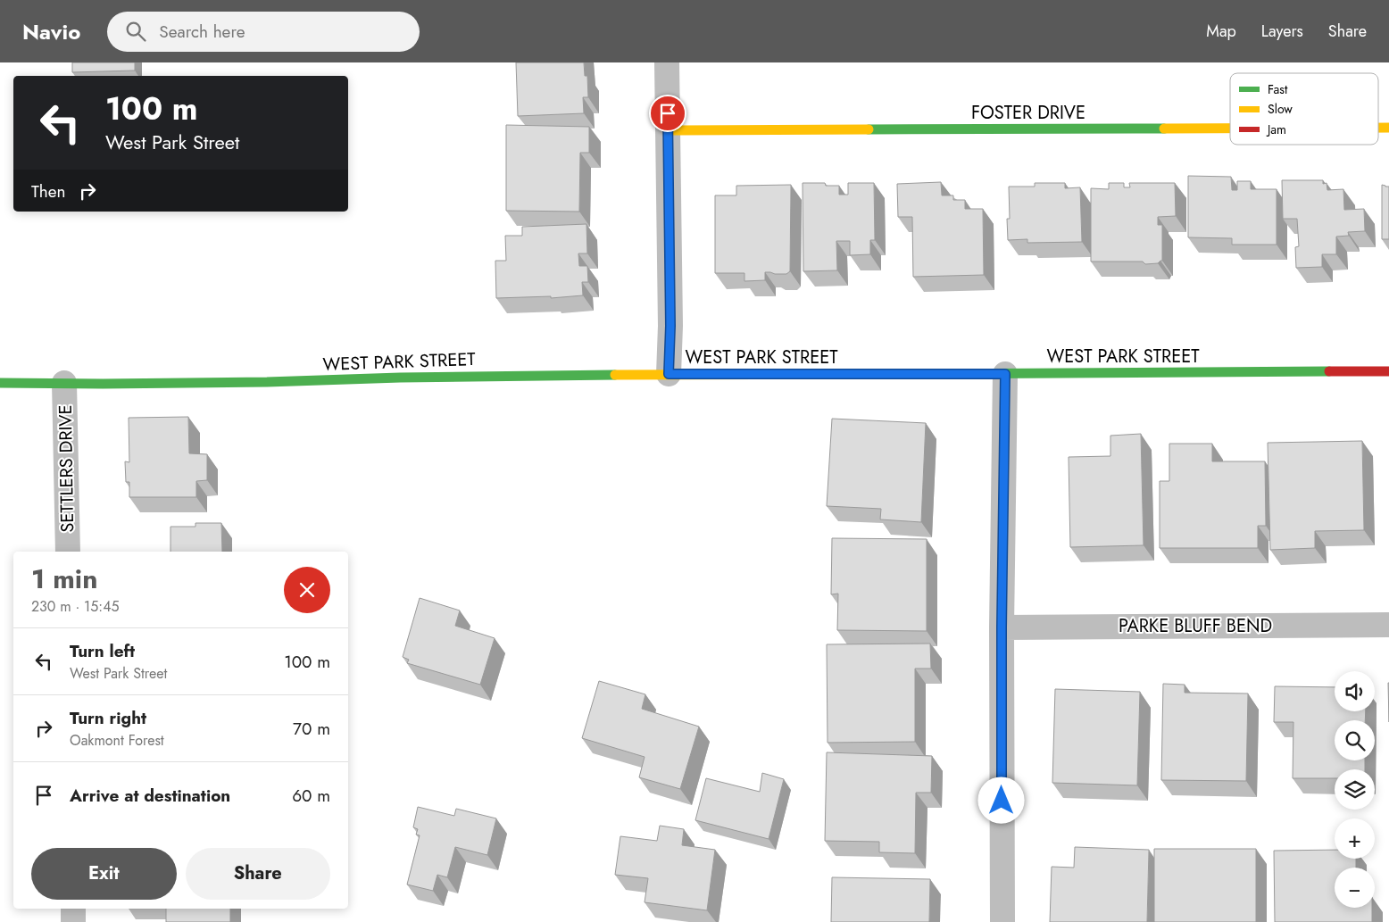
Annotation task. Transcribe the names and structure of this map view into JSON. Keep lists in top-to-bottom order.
{
  "streets": {
    "street": [
      "FOSTER DRIVE",
      "WEST PARK STREET",
      "SETTLERS DRIVE",
      "PARKE BLUFF BEND"
    ]
  },
  "crossings": [
    ["WEST PARK STREET", "SETTLERS DRIVE"]
  ],
  "legend": ["Fast", "Slow", "Jam"],
  "page": {
    "header": "Navio",
    "search": "Search here",
    "nav": ["Map", "Layers", "Share"],
    "turn": ["100 m", "West Park Street"],
    "then": "Then",
    "heading": ["1 min", "230 m · 15:45"],
    "list": [
      {
        "name": "Turn left",
        "note": "West Park Street",
        "value": "100 m"
      },
      {
        "name": "Turn right",
        "note": "Oakmont Forest",
        "value": "70 m"
      },
      {
        "name": "Arrive at destination",
        "value": "60 m"
      }
    ],
    "map_buttons": ["+", "−"],
    "buttons": ["Exit", "Share"]
  }
}
